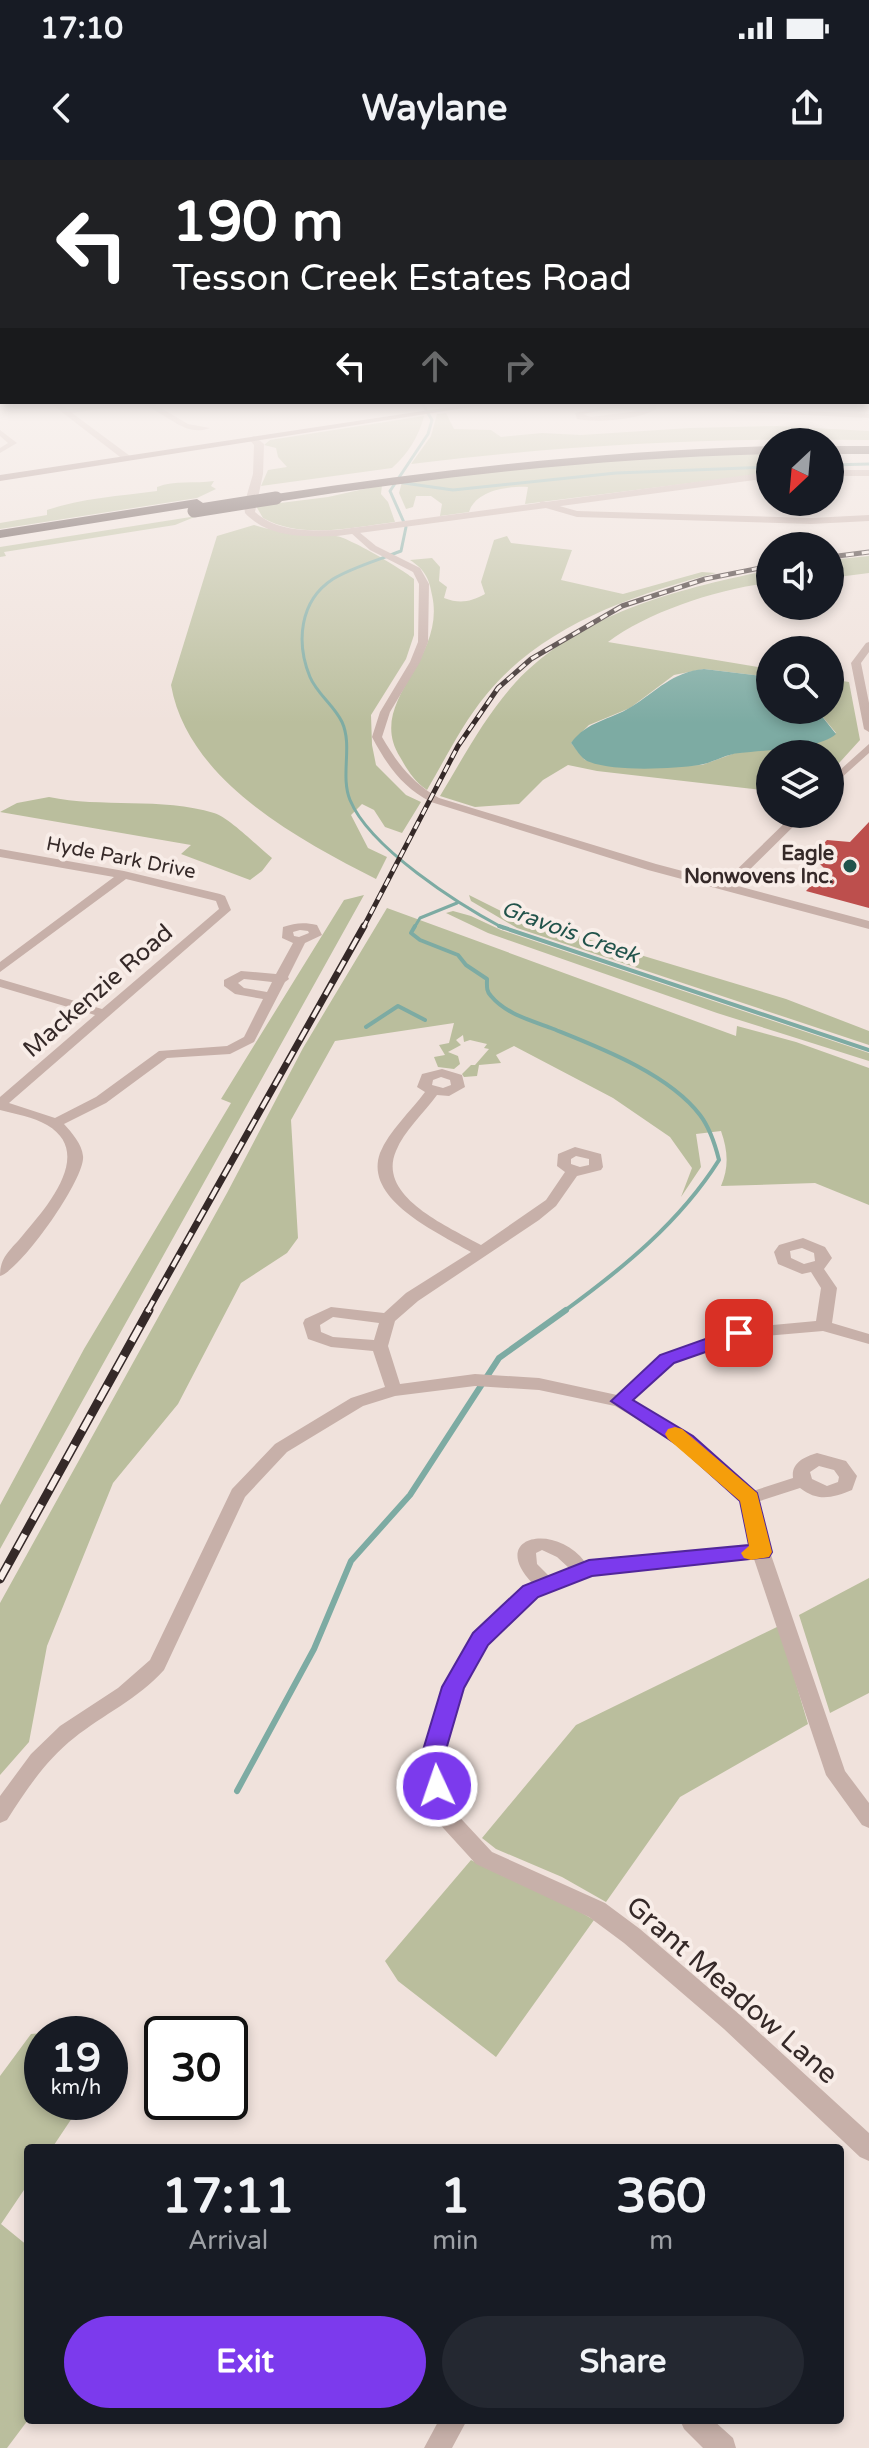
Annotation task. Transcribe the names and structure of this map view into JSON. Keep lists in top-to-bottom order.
{
  "streets": {
    "street": ["Hyde Park Drive", "Mackenzie Road", "Grant Meadow Lane"]
  },
  "crossings": [
    ["Hyde Park Drive", "Mackenzie Road"]
  ],
  "water": ["Gravois Creek"],
  "places": ["Eagle Nonwovens Inc."],
  "north": "bottom left",
  "page": {
    "status": "17:10",
    "header": "Waylane",
    "turn": ["190 m", "Tesson Creek Estates Road"],
    "speed": "19 km/h",
    "limit": "30",
    "eta": [
      "17:11",
      "Arrival",
      "1",
      "min",
      "360",
      "m"
    ],
    "buttons": ["Exit", "Share"]
  }
}
